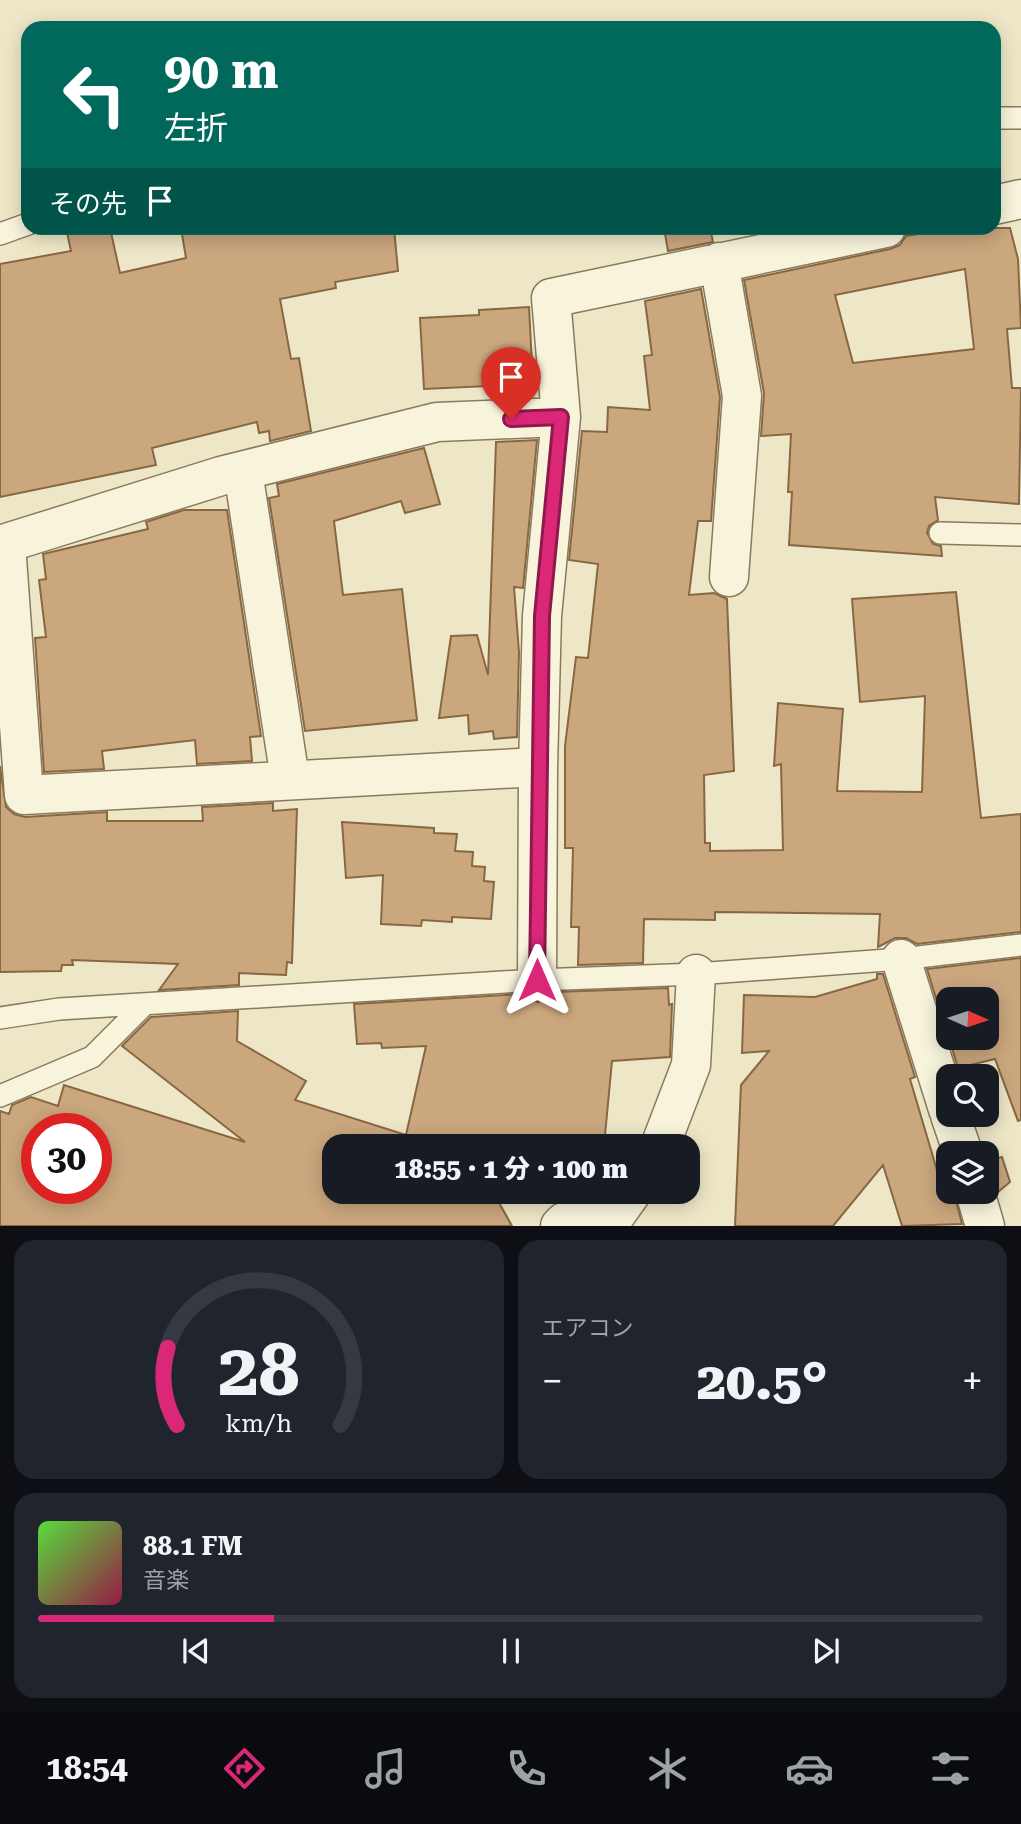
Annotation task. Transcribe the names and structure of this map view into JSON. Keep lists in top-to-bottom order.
{
  "north": "right",
  "page": {
    "turn": ["90 m", "左折"],
    "then": "その先",
    "limit": "30",
    "trip": "18:55 · 1 分 · 100 m",
    "tile": "エアコン",
    "heat": ["−", "20.5°", "+"],
    "song": ["88.1 FM", "音楽"],
    "tabs": "18:54",
    "gauge": ["28", "km/h"]
  }
}
